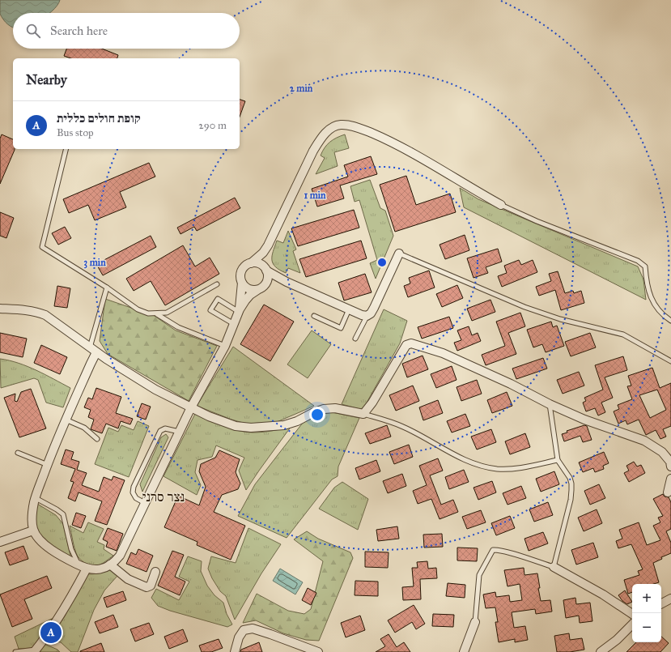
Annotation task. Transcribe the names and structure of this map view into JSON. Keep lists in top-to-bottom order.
{
  "districts": ["נצר סרני"],
  "page": {
    "search": "Search here",
    "heading": "Nearby",
    "list": [
      {
        "mark": "A",
        "name": "קופת חולים כללית",
        "note": "Bus stop",
        "value": "290 m"
      }
    ],
    "map_buttons": ["+", "−"],
    "pins": "A"
  },
  "rings": ["2 min", "1 min", "3 min"]
}
